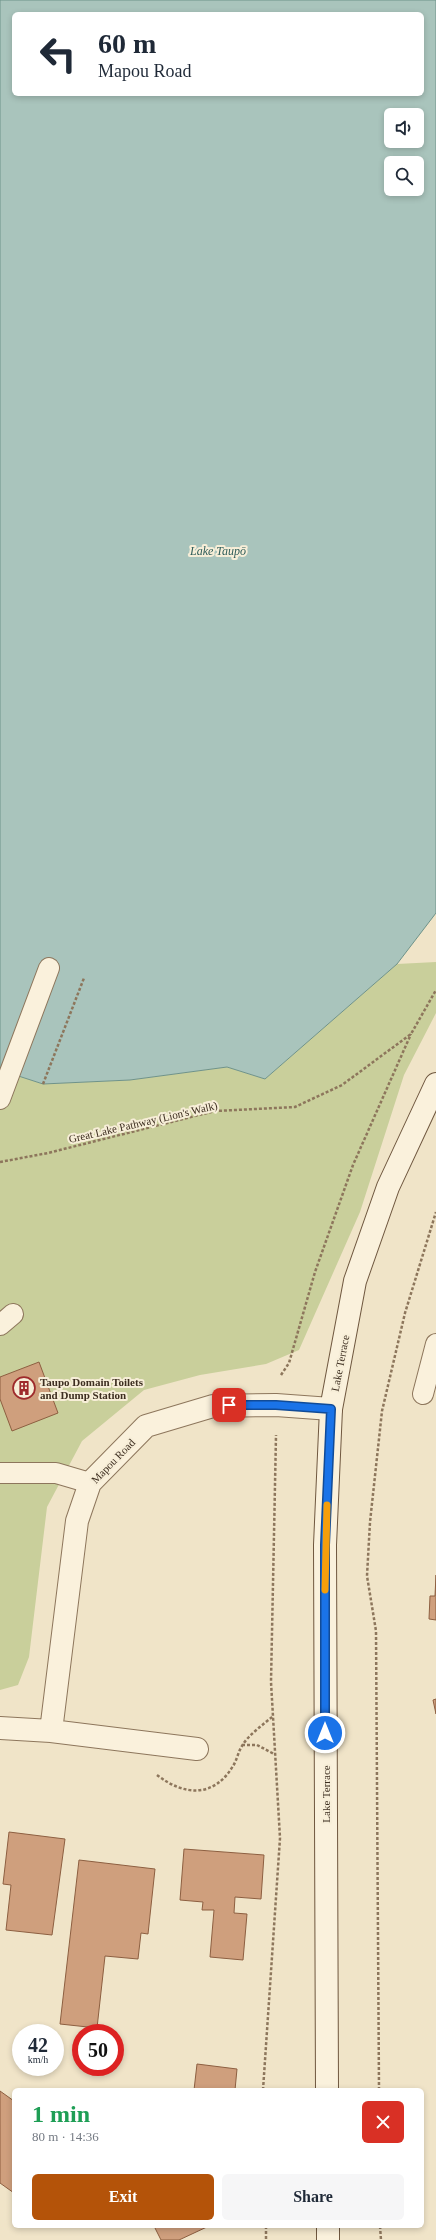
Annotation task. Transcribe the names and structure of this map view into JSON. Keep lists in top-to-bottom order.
{
  "streets": {
    "main road": ["Lake Terrace", "Mapou Road"],
    "path": ["Great Lake Pathway (Lion's Walk)"]
  },
  "crossings": [
    ["Lake Terrace", "Mapou Road"]
  ],
  "water": ["Lake Taupō"],
  "places": {
    "building": ["Taupo Domain Toilets and Dump Station"]
  },
  "page": {
    "turn": ["60 m", "Mapou Road"],
    "speed": "42 km/h",
    "limit": "50",
    "heading": ["1 min", "80 m · 14:36"],
    "buttons": ["Exit", "Share"]
  }
}
